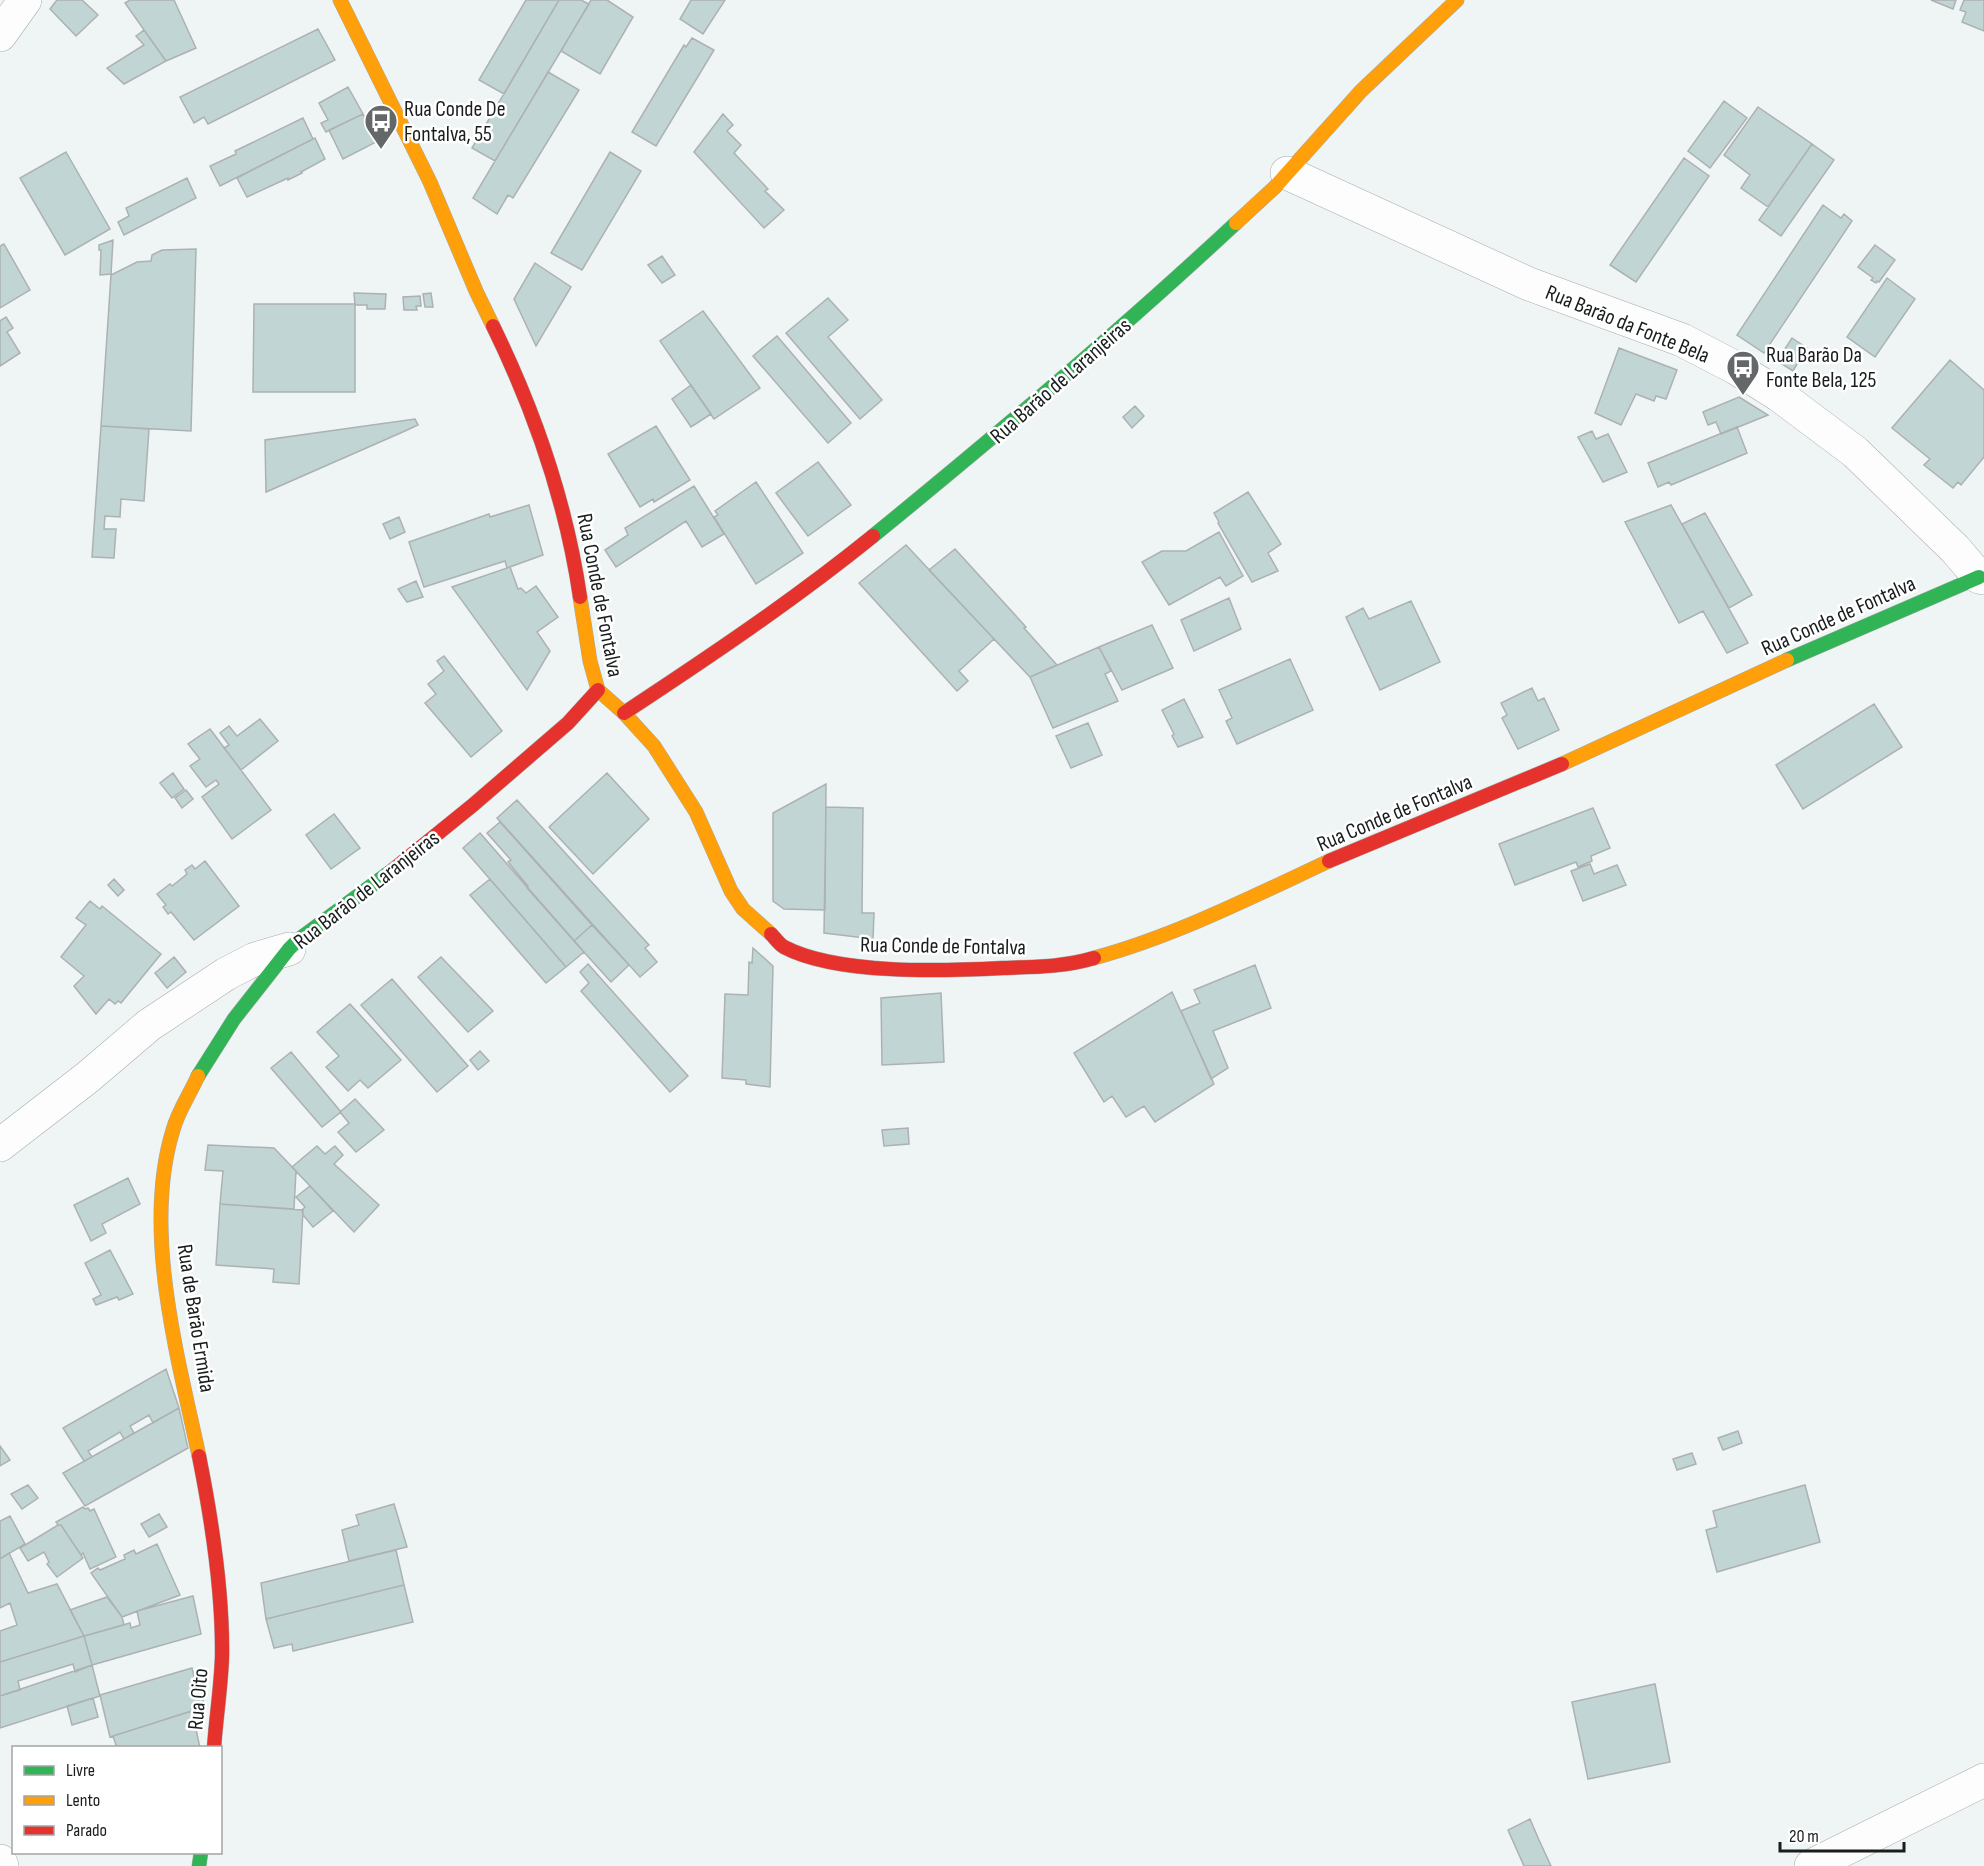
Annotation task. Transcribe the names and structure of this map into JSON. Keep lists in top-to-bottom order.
{
  "streets": {
    "street": [
      "Rua Barão da Fonte Bela",
      "Rua Barão de Laranjeiras",
      "Rua Conde de Fontalva",
      "Rua de Barão Ermida",
      "Rua Oito"
    ]
  },
  "crossings": [
    ["Rua Barão da Fonte Bela", "Rua Barão de Laranjeiras"],
    ["Rua Barão da Fonte Bela", "Rua Conde de Fontalva"],
    ["Rua Barão de Laranjeiras", "Rua Conde de Fontalva"],
    ["Rua Barão de Laranjeiras", "Rua de Barão Ermida"],
    ["Rua de Barão Ermida", "Rua Oito"]
  ],
  "places": {
    "bus stop": ["Rua Conde De Fontalva, 55", "Rua Barão Da Fonte Bela, 125"]
  },
  "legend": ["Livre", "Lento", "Parado"],
  "scale_bar": "20 m"
}
